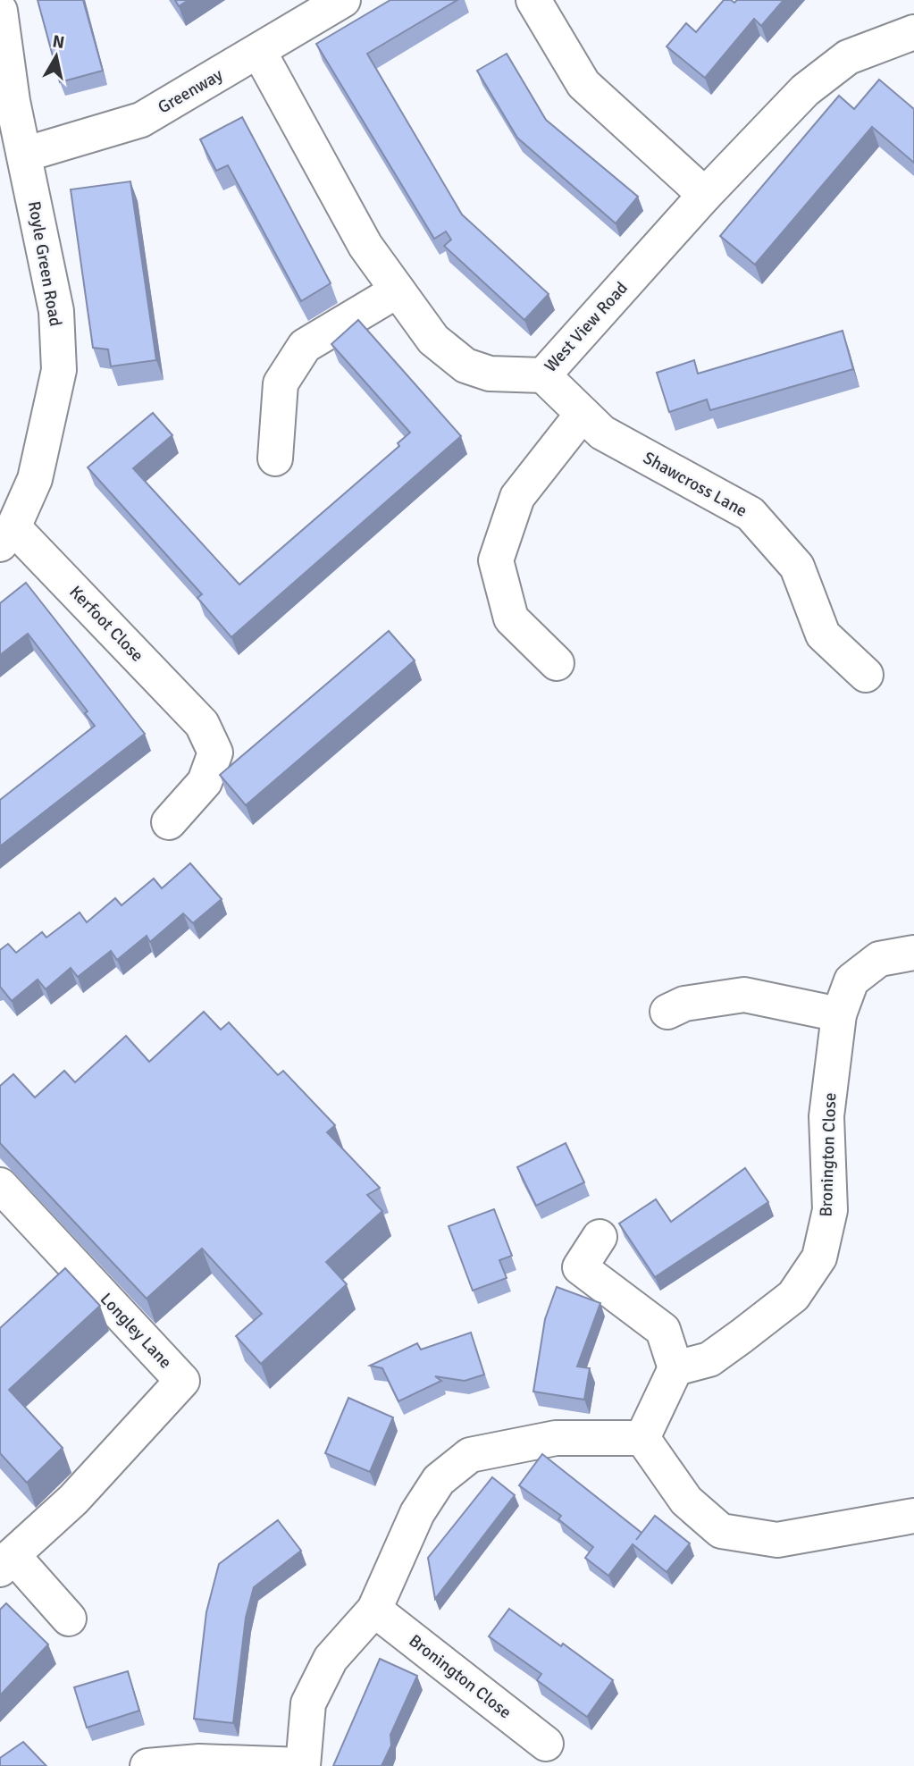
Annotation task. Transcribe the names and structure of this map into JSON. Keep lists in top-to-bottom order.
{
  "streets": {
    "street": [
      "Greenway",
      "Royle Green Road",
      "West View Road",
      "Shawcross Lane",
      "Kerfoot Close",
      "Bronington Close",
      "Longley Lane"
    ]
  },
  "crossings": [
    ["Greenway", "Royle Green Road"],
    ["Greenway", "West View Road"],
    ["Royle Green Road", "Kerfoot Close"],
    ["West View Road", "Shawcross Lane"]
  ],
  "north": "top"
}
